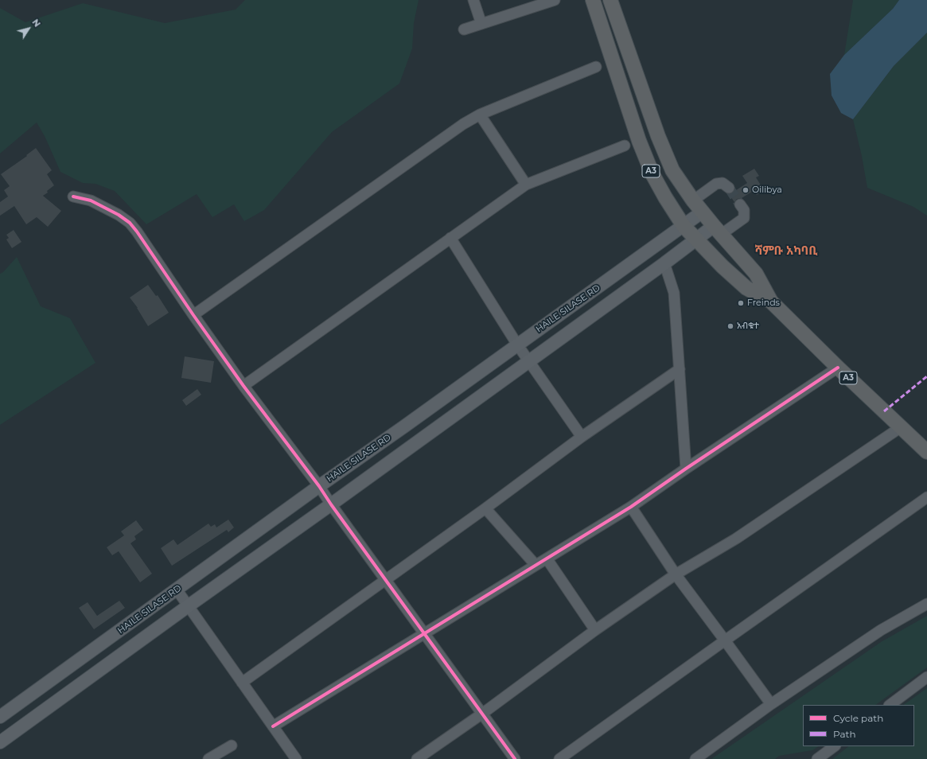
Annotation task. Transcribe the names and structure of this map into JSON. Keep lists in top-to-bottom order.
{
  "streets": {
    "highway": ["A3"],
    "main road": ["HAILE SILASE RD"]
  },
  "crossings": [
    ["A3", "HAILE SILASE RD"]
  ],
  "districts": ["ሻምቡ አካባቢ"],
  "places": ["Oilibya", "Freinds", "አብቁተ"],
  "legend": ["Cycle path", "Path"],
  "north": "top right"
}
